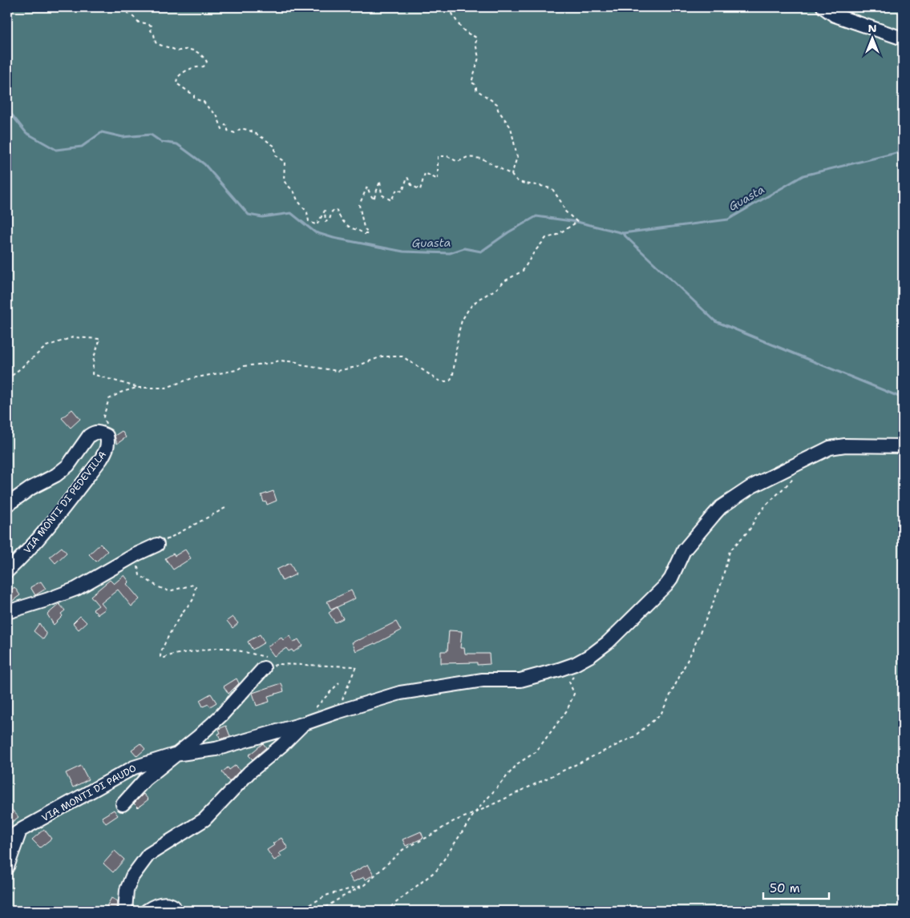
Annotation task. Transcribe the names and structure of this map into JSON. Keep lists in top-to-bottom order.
{
  "streets": {
    "street": ["VIA MONTI DI PEDEVILLA", "VIA MONTI DI PAUDO"]
  },
  "water": ["Guasta"],
  "scale_bar": "50 m",
  "north": "top"
}
